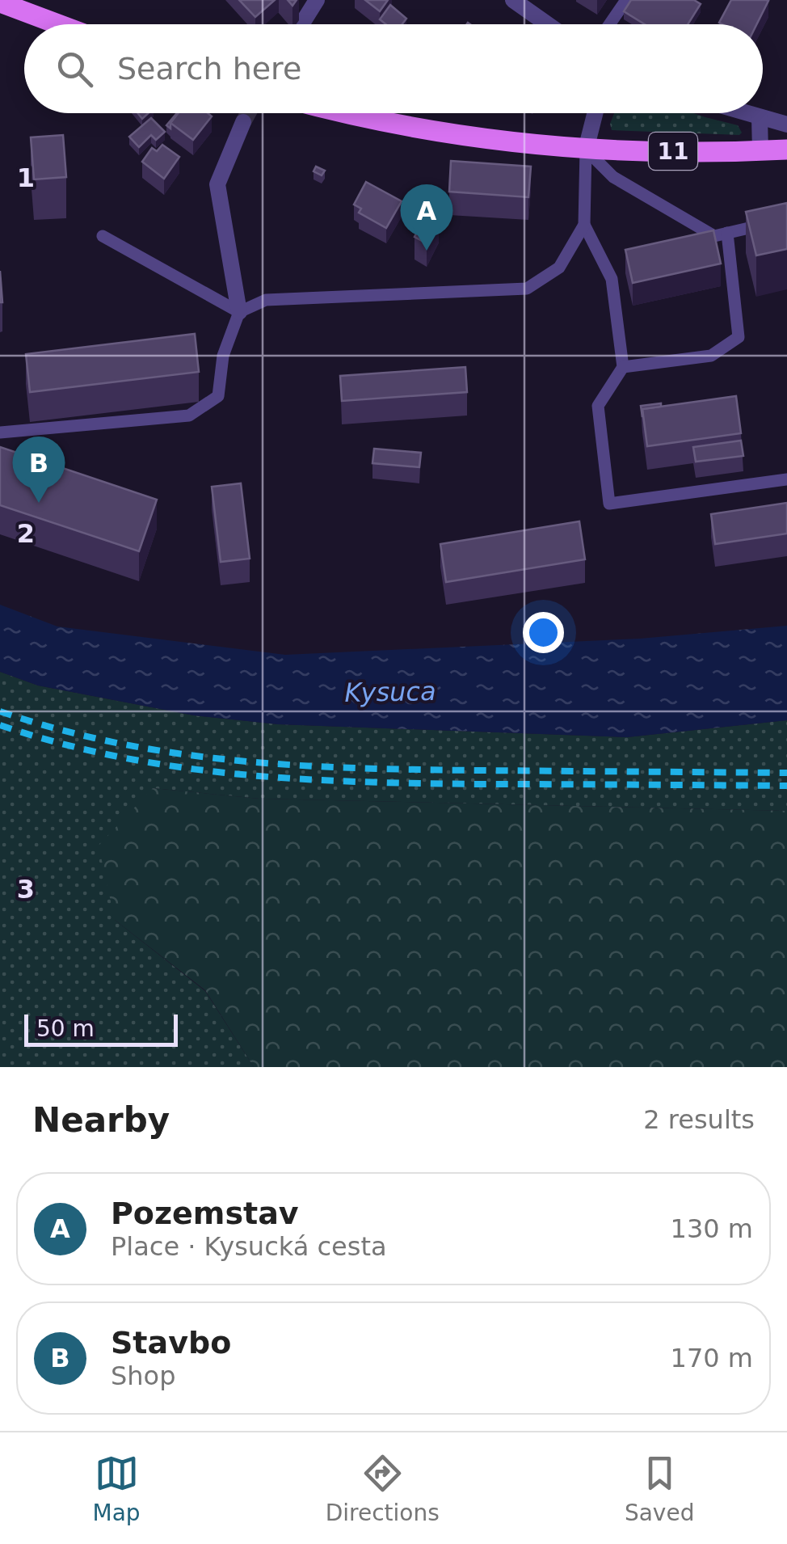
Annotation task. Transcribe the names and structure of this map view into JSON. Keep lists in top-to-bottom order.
{
  "streets": {
    "main road": ["11"]
  },
  "water": ["Kysuca"],
  "scale_bar": "50 m",
  "page": {
    "search": "Search here",
    "pins": ["A", "B"],
    "scale": "50 m",
    "heading": ["Nearby", "2 results"],
    "list": [
      {
        "mark": "A",
        "name": "Pozemstav",
        "note": "Place · Kysucká cesta",
        "value": "130 m"
      },
      {
        "mark": "B",
        "name": "Stavbo",
        "note": "Shop",
        "value": "170 m"
      }
    ],
    "nav": ["Map", "Directions", "Saved"]
  },
  "grid": {
    "rows": ["1", "2", "3"]
  }
}
